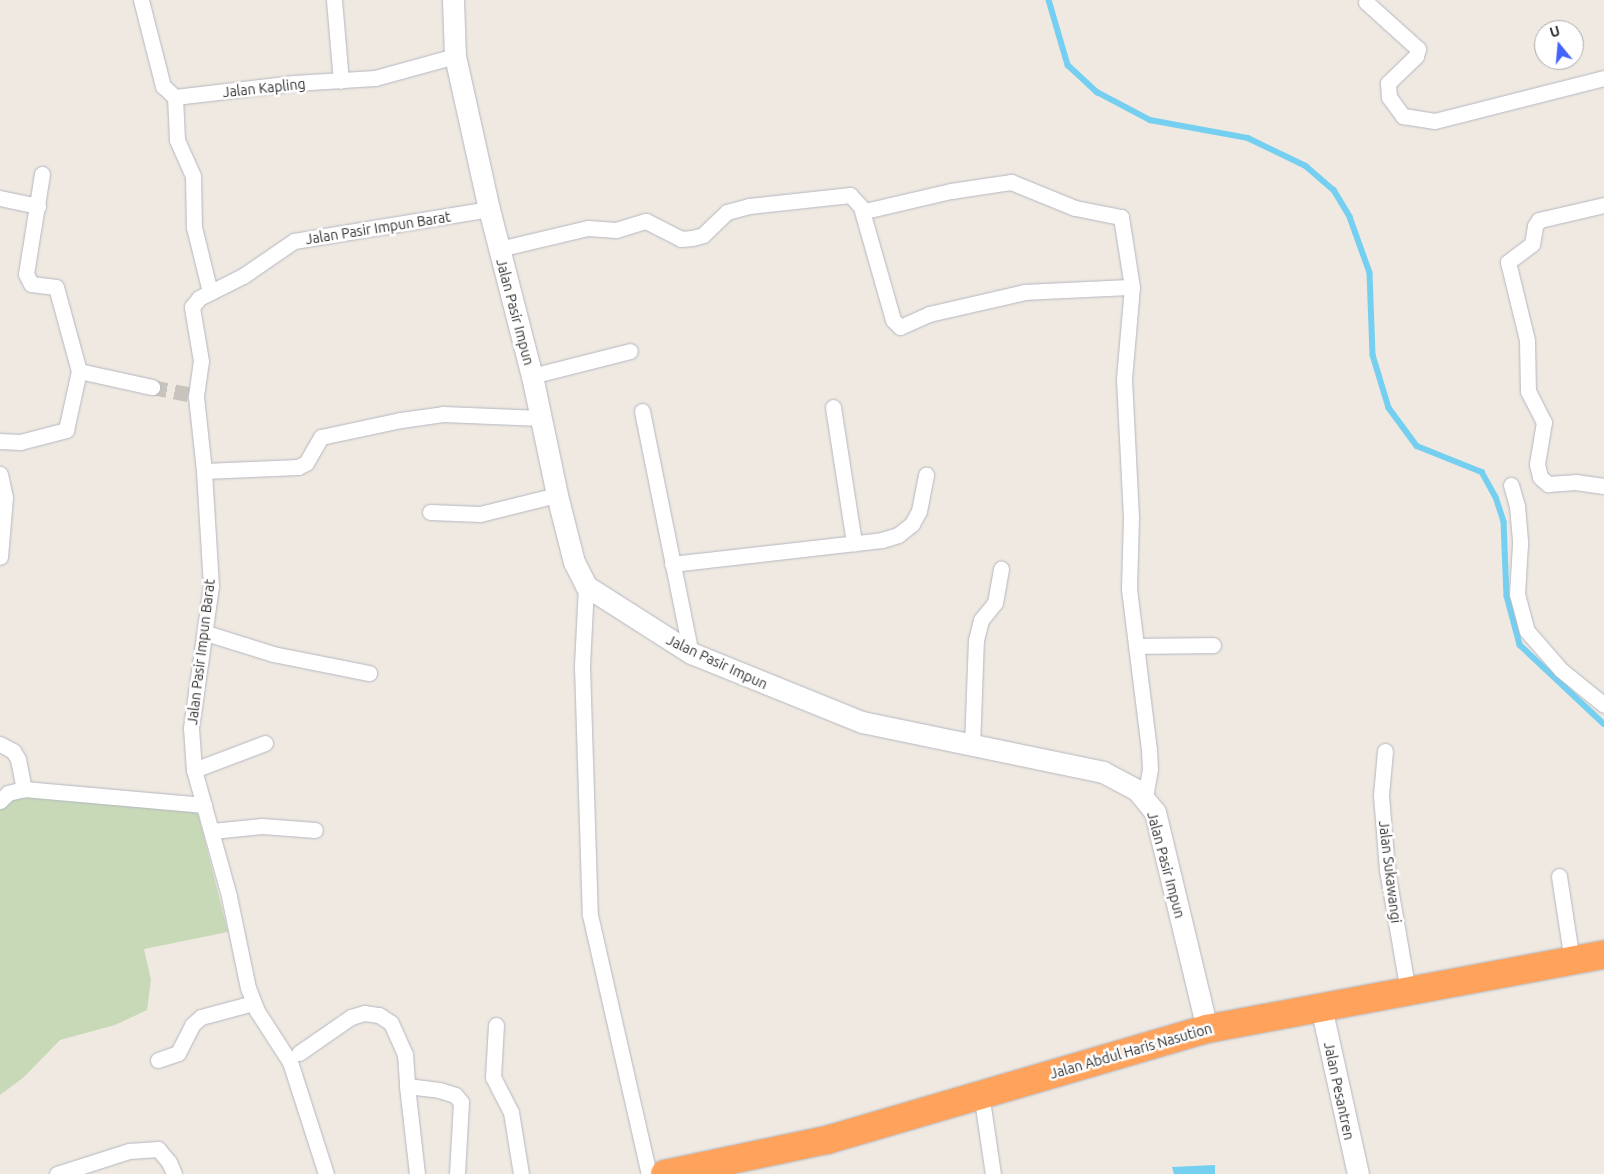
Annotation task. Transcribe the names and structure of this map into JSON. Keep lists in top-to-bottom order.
{
  "streets": {
    "highway": ["Jalan Abdul Haris Nasution"],
    "street": [
      "Jalan Kapling",
      "Jalan Pasir Impun Barat",
      "Jalan Pasir Impun",
      "Jalan Sukawangi",
      "Jalan Pesantren"
    ]
  },
  "crossings": [
    ["Jalan Kapling", "Jalan Pasir Impun"],
    ["Jalan Pasir Impun Barat", "Jalan Pasir Impun"],
    ["Jalan Pasir Impun", "Jalan Abdul Haris Nasution"],
    ["Jalan Sukawangi", "Jalan Abdul Haris Nasution"],
    ["Jalan Abdul Haris Nasution", "Jalan Pesantren"]
  ],
  "north": "top"
}
